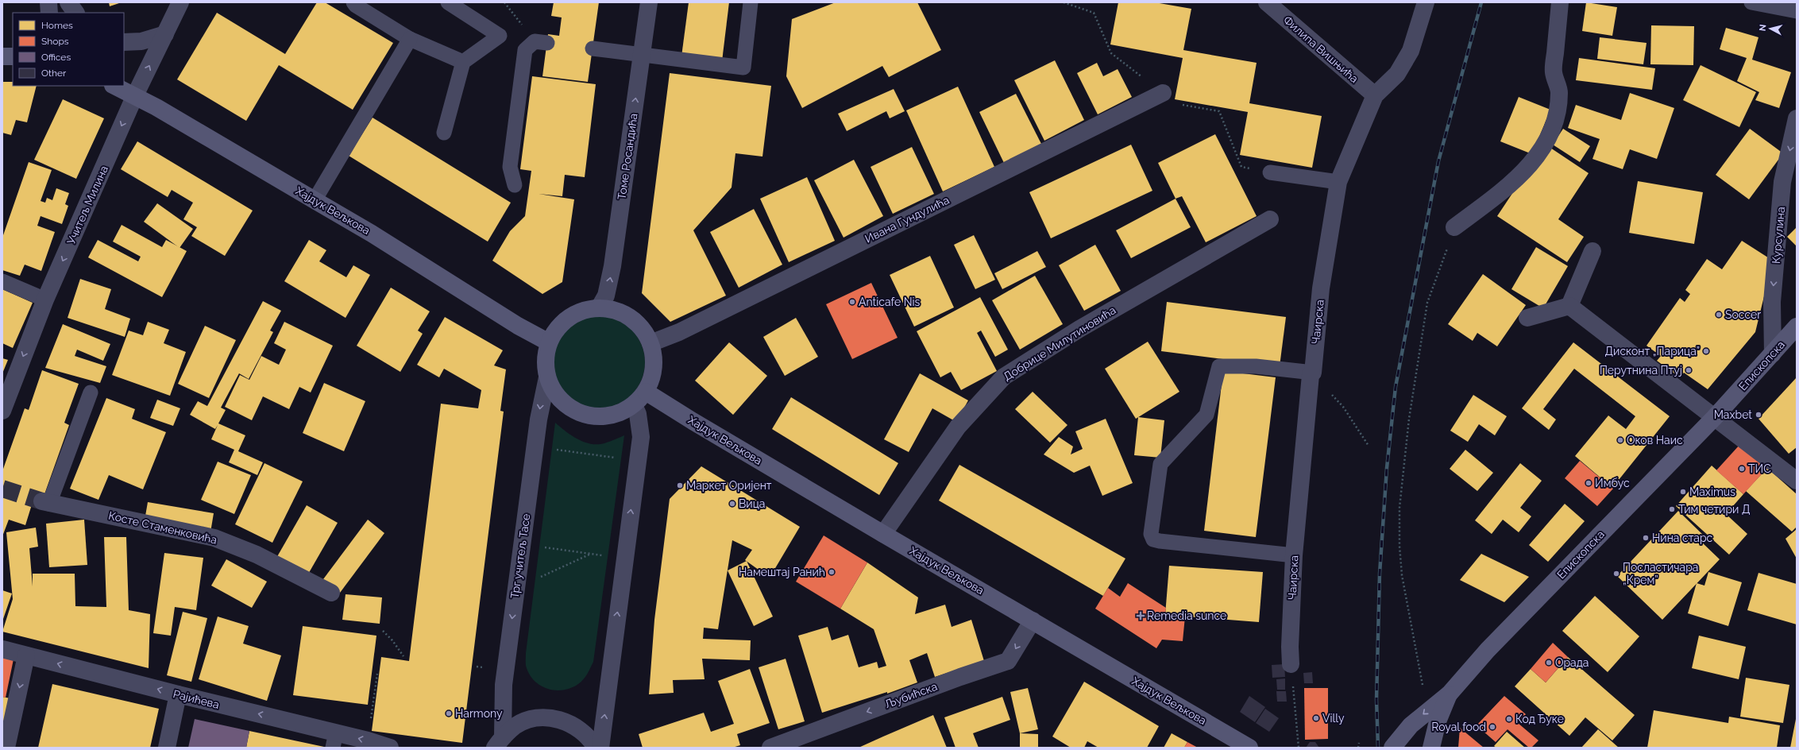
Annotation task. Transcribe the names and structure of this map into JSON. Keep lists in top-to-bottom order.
{
  "streets": {
    "street": [
      "Филипа Вишњића",
      "Томе Росандића",
      "Учитељ Милина",
      "Хајдук Вељкова",
      "Ивана Гундулића",
      "Курсулина",
      "Чаирска",
      "Добрице Милутиновића",
      "Епископска",
      "Косте Стаменковића",
      "Трг учитељ Тасе",
      "Љубићска",
      "Рајићева"
    ]
  },
  "crossings": [
    ["Филипа Вишњића", "Чаирска"],
    ["Томе Росандића", "Хајдук Вељкова"],
    ["Томе Росандића", "Ивана Гундулића"],
    ["Томе Росандића", "Трг учитељ Тасе"],
    ["Учитељ Милина", "Хајдук Вељкова"],
    ["Хајдук Вељкова", "Ивана Гундулића"],
    ["Хајдук Вељкова", "Добрице Милутиновића"],
    ["Хајдук Вељкова", "Трг учитељ Тасе"],
    ["Хајдук Вељкова", "Љубићска"],
    ["Ивана Гундулића", "Трг учитељ Тасе"],
    ["Курсулина", "Епископска"]
  ],
  "one_way": [
    "Томе Росандића",
    "Курсулина",
    "Љубићска",
    "Рајићева"
  ],
  "places": {
    "other": [
      "Anticafe Nis",
      "Soccer",
      "Дисконт „Парица”",
      "Перутнина Птуј",
      "Maxbet",
      "Оков Наис",
      "ТИС",
      "Имбус",
      "Маркет Оријент",
      "Maximus",
      "Вица",
      "Тим четири Д",
      "Нина старс",
      "Намештај Ранић",
      "Посластичара „Крем”",
      "Орада",
      "Harmony",
      "Villy",
      "Код Ђуке",
      "Royal food"
    ],
    "health": ["Remedia sunce"]
  },
  "legend": [
    "Homes",
    "Shops",
    "Offices",
    "Other"
  ],
  "north": "left"
}
